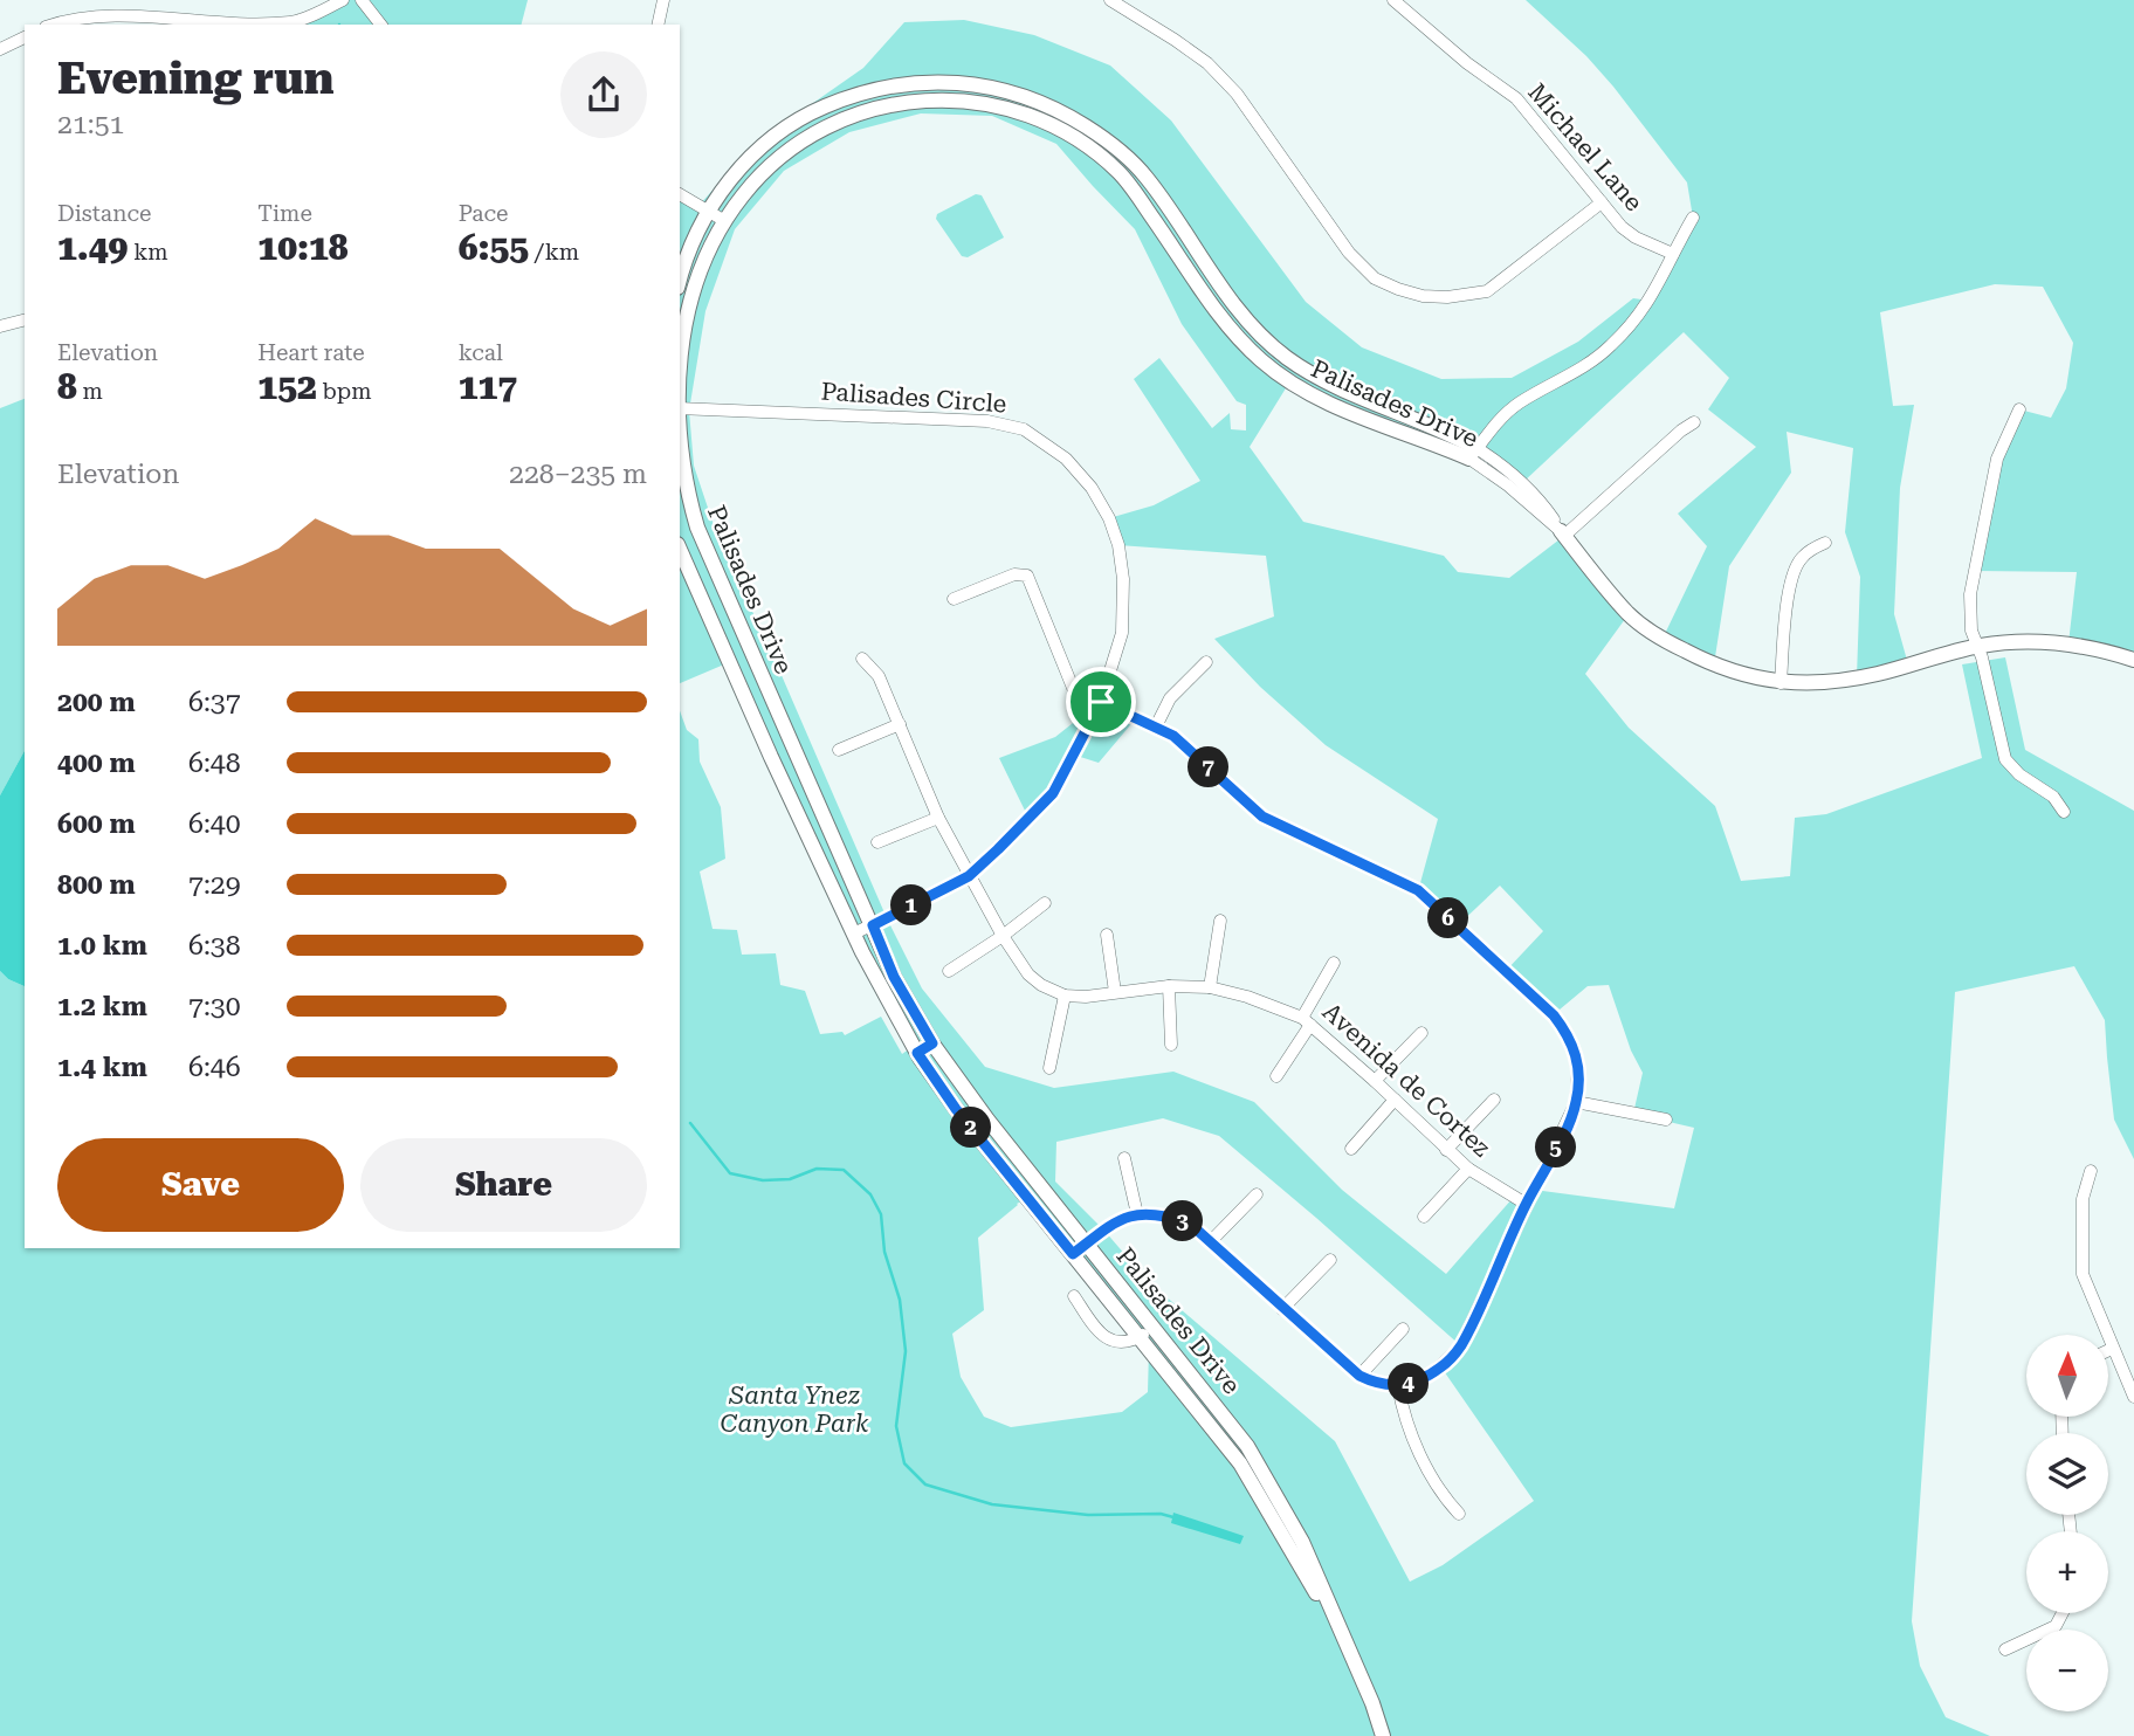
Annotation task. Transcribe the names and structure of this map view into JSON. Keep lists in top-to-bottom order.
{
  "streets": {
    "street": [
      "Michael Lane",
      "Palisades Circle",
      "Palisades Drive",
      "Avenida de Cortez"
    ]
  },
  "crossings": [
    ["Palisades Circle", "Palisades Drive"]
  ],
  "parks": ["Santa Ynez Canyon Park"],
  "north": "top",
  "page": {
    "heading": ["Evening run", "21:51"],
    "stats": [
      ["Distance", "1.49 km"],
      ["Time", "10:18"],
      ["Pace", "6:55 /km"],
      ["Elevation", "8 m"],
      ["Heart rate", "152 bpm"],
      ["kcal", "117"]
    ],
    "chart": ["Elevation", "228–235 m"],
    "list": [
      {
        "name": "200 m",
        "note": "6:37"
      },
      {
        "name": "400 m",
        "note": "6:48"
      },
      {
        "name": "600 m",
        "note": "6:40"
      },
      {
        "name": "800 m",
        "note": "7:29"
      },
      {
        "name": "1.0 km",
        "note": "6:38"
      },
      {
        "name": "1.2 km",
        "note": "7:30"
      },
      {
        "name": "1.4 km",
        "note": "6:46"
      }
    ],
    "pins": [
      "7",
      "1",
      "6",
      "2",
      "5",
      "3",
      "4"
    ],
    "buttons": ["Save", "Share"],
    "map_buttons": ["+", "−"]
  }
}
